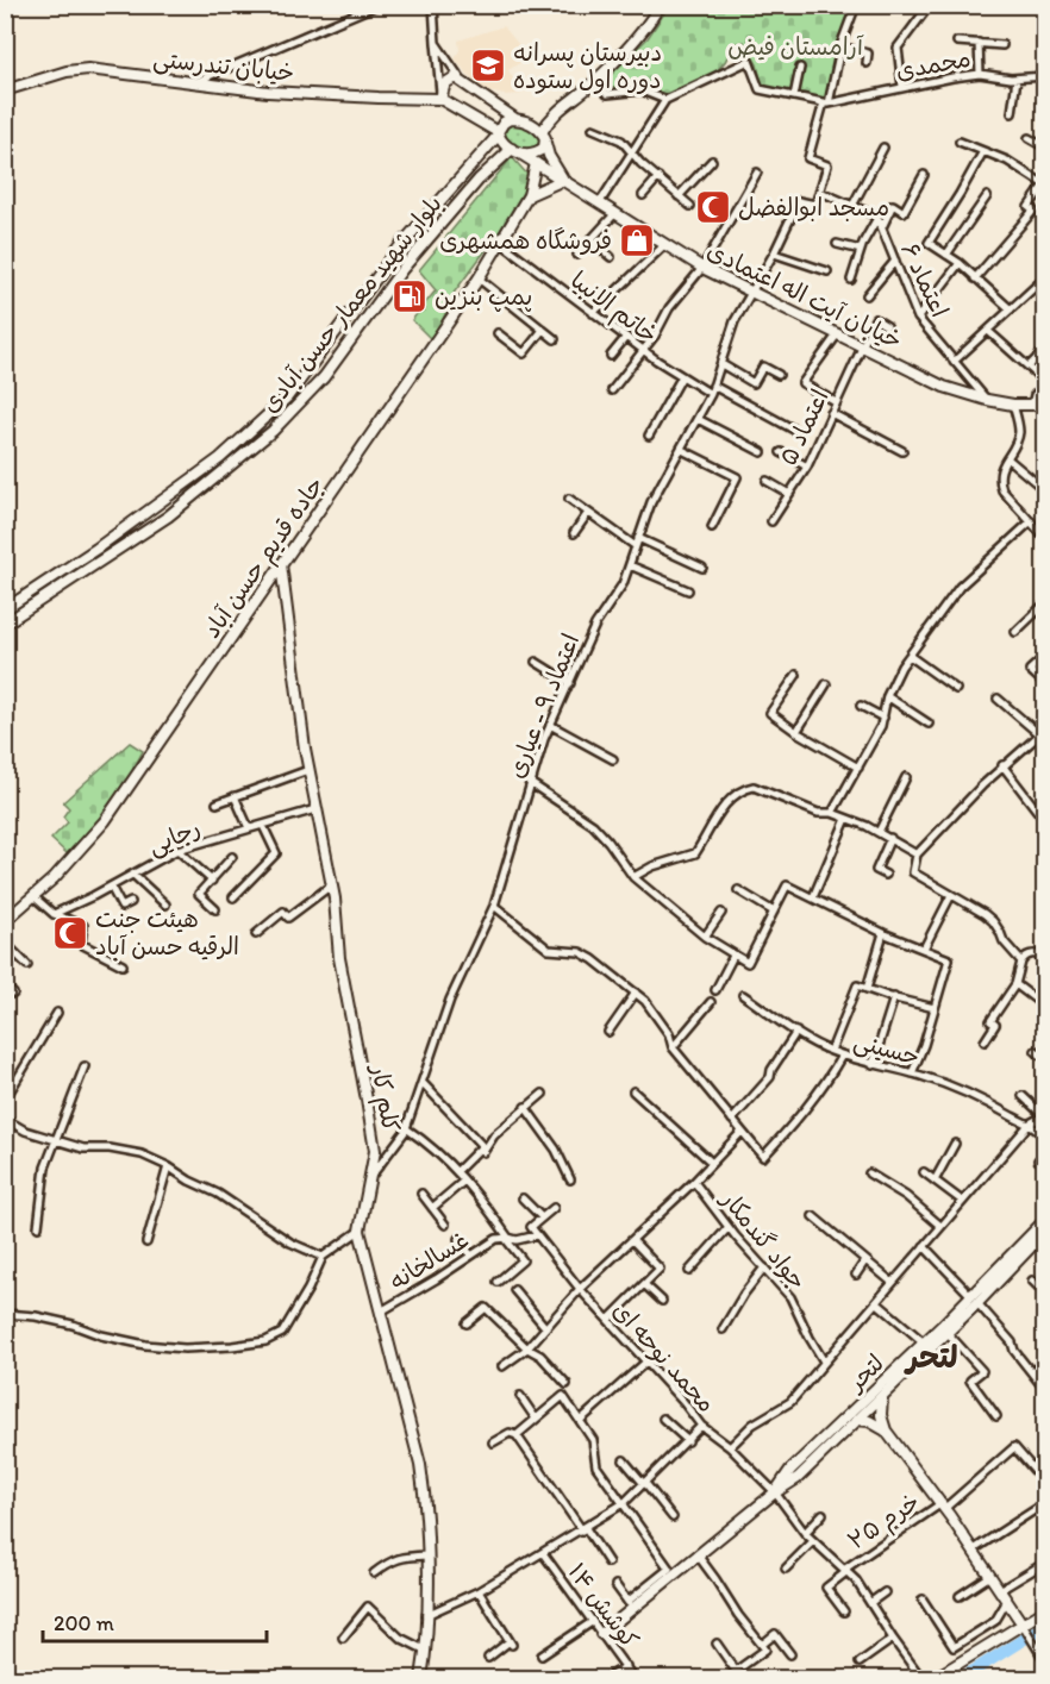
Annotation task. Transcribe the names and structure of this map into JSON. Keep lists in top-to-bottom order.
{
  "streets": {
    "street": [
      "محمدی",
      "خیابان تندرستی",
      "اعتماد ۶",
      "خیابان آیت اله اعتمادی",
      "بلوار شهید معمار حسن آبادی",
      "خاتم الانبیا",
      "اعتماد ۵",
      "جاده قدیم حسن آباد",
      "اعتماد ۹ - عیاری",
      "رجایی",
      "حسینی",
      "کلم کار",
      "جواد گندمکار",
      "غسالخانه",
      "محمد نوحه ای",
      "لتحر",
      "خرم ۲۵",
      "کوشش ۱۴"
    ]
  },
  "crossings": [
    ["اعتماد ۶", "خیابان آیت اله اعتمادی"],
    ["خیابان آیت اله اعتمادی", "بلوار شهید معمار حسن آبادی"],
    ["خیابان آیت اله اعتمادی", "اعتماد ۵"],
    ["خیابان آیت اله اعتمادی", "جاده قدیم حسن آباد"],
    ["خیابان آیت اله اعتمادی", "اعتماد ۹ - عیاری"],
    ["خاتم الانبیا", "جاده قدیم حسن آباد"],
    ["خاتم الانبیا", "اعتماد ۹ - عیاری"],
    ["جاده قدیم حسن آباد", "کلم کار"],
    ["اعتماد ۹ - عیاری", "کلم کار"],
    ["رجایی", "کلم کار"],
    ["کلم کار", "غسالخانه"],
    ["محمد نوحه ای", "لتحر"],
    ["محمد نوحه ای", "خرم ۲۵"],
    ["لتحر", "کوشش ۱۴"]
  ],
  "districts": ["لتحر"],
  "parks": ["آرامستان فیض"],
  "places": {
    "school or university": ["دبیرستان پسرانه دوره اول ستوده"],
    "mosque": ["مسجد ابوالفضل", "هیئت جنت الرقیه حسن آباد"],
    "shop": ["فروشگاه همشهری"],
    "fuel station": ["پمپ بنزین"]
  },
  "scale_bar": "200 m"
}
